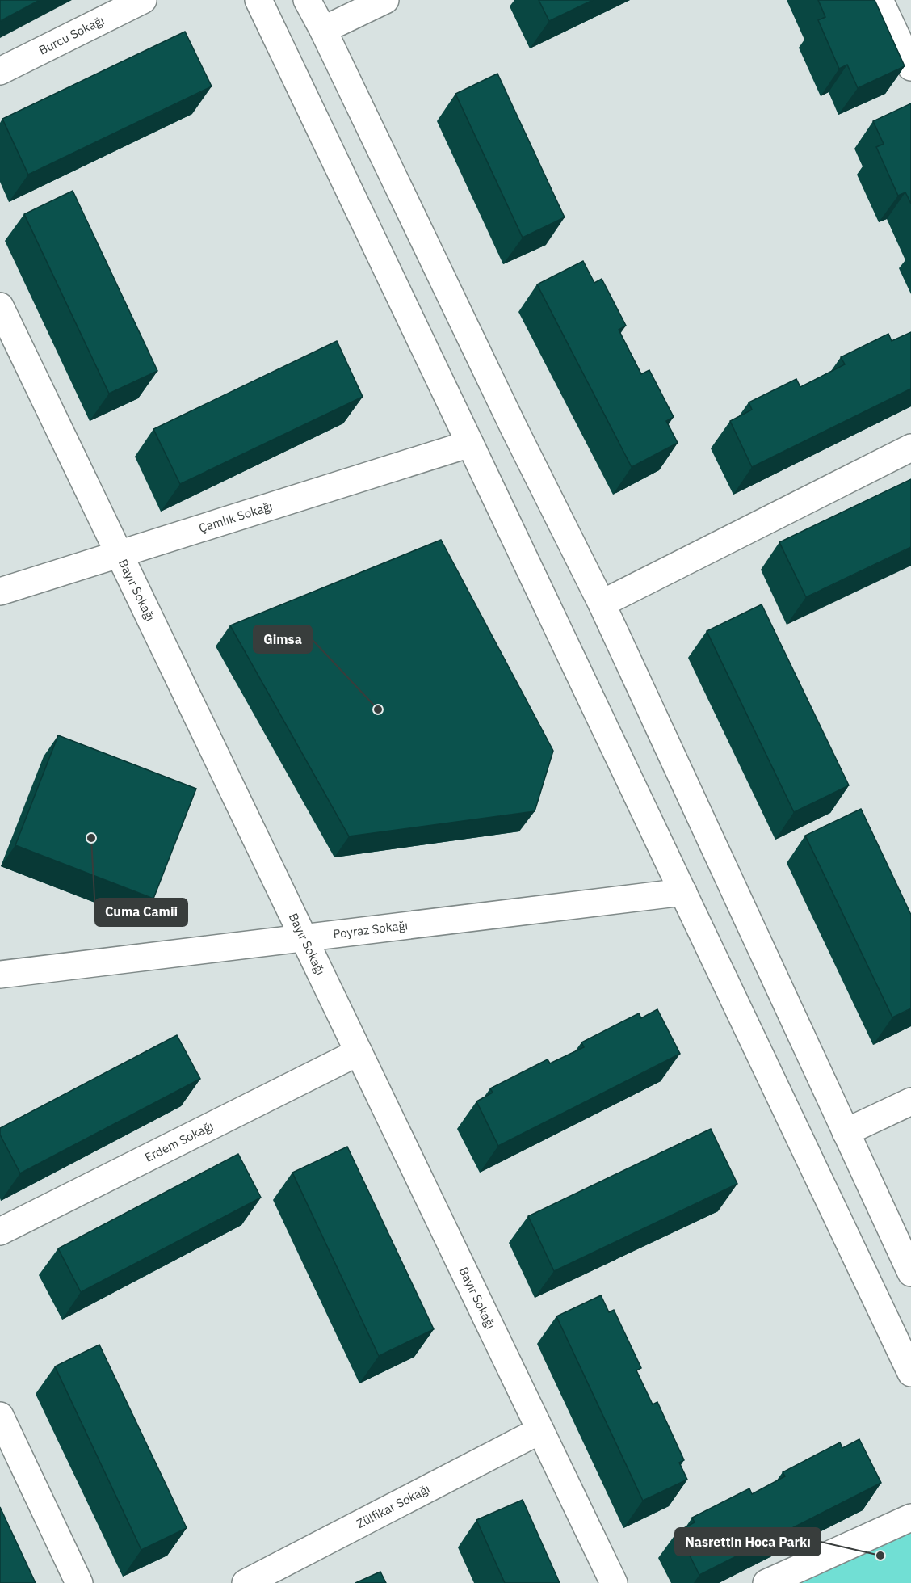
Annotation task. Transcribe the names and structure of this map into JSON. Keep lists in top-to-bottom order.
{
  "streets": {
    "street": [
      "Burcu Sokağı",
      "Çamlık Sokağı",
      "Bayır Sokağı",
      "Poyraz Sokağı",
      "Erdem Sokağı",
      "Zülfikar Sokağı"
    ]
  },
  "crossings": [
    ["Çamlık Sokağı", "Bayır Sokağı"],
    ["Bayır Sokağı", "Poyraz Sokağı"],
    ["Bayır Sokağı", "Erdem Sokağı"],
    ["Bayır Sokağı", "Zülfikar Sokağı"]
  ],
  "places": ["Gimsa", "Cuma Camii", "Nasrettin Hoca Parkı"]
}
